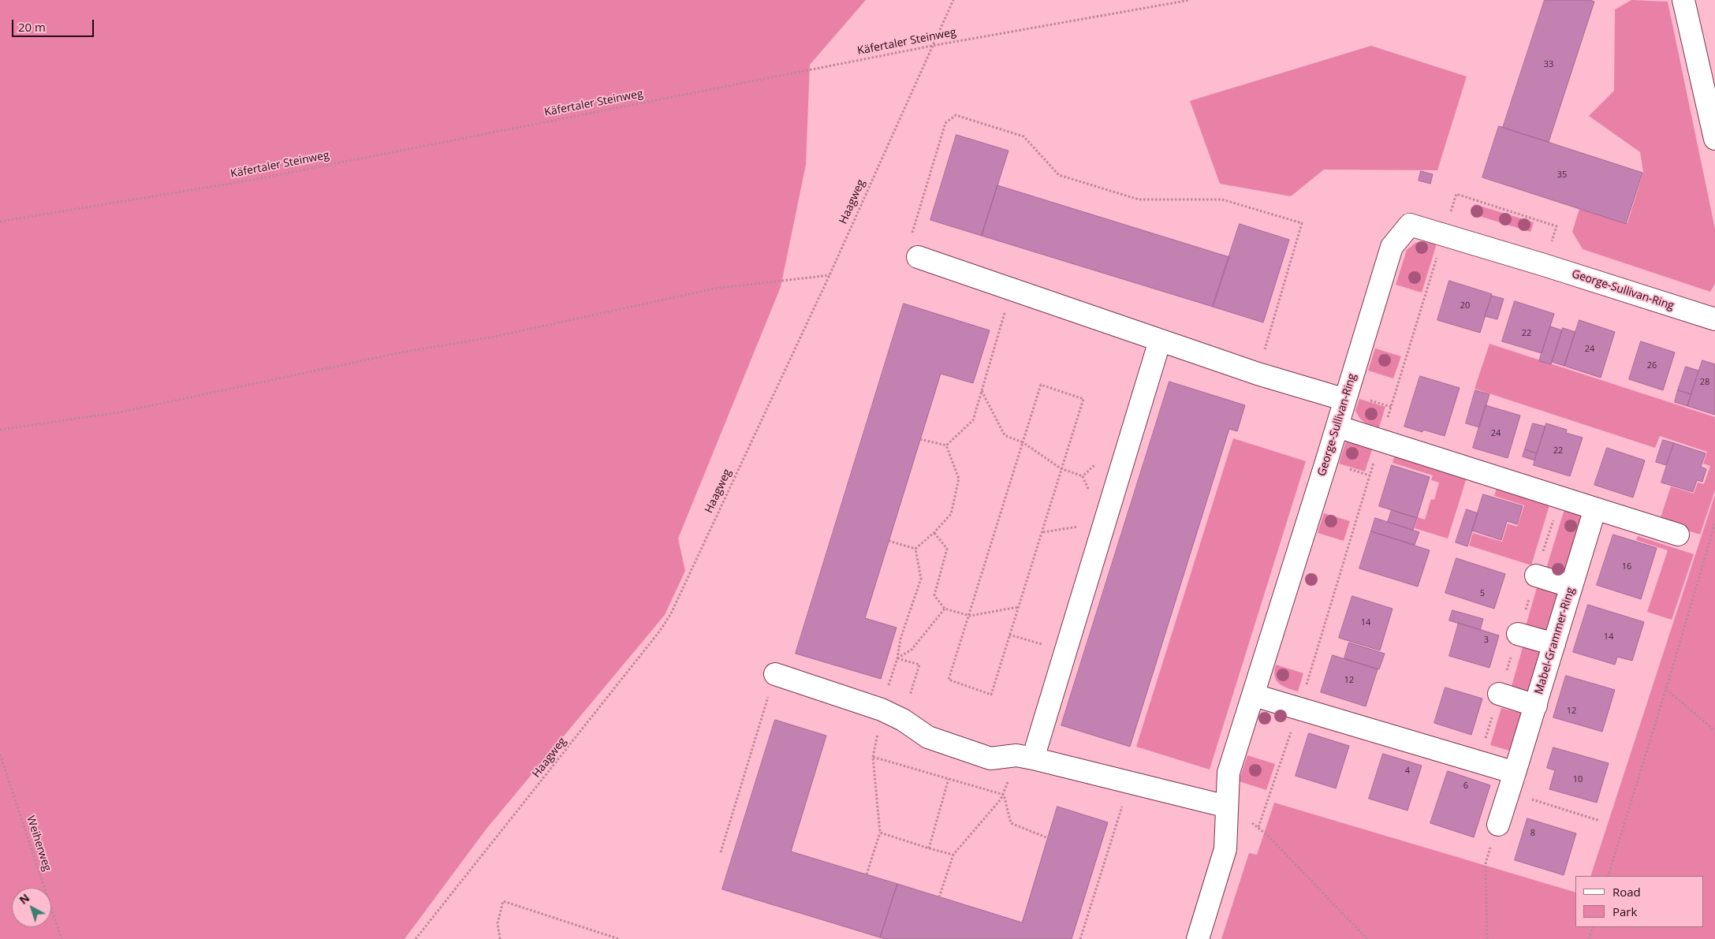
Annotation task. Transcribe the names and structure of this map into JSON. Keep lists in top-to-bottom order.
{
  "streets": {
    "street": ["George-Sullivan-Ring", "Mabel-Grammer-Ring"],
    "path": ["Käfertaler Steinweg", "Haagweg", "Weiherweg"]
  },
  "crossings": [
    ["Käfertaler Steinweg", "Haagweg"]
  ],
  "house_numbers": [
    "33",
    "35",
    "20",
    "22",
    "24",
    "26",
    "28",
    "24",
    "22",
    "16",
    "5",
    "14",
    "14",
    "3",
    "12",
    "12",
    "4",
    "10",
    "6",
    "8"
  ],
  "legend": ["Road", "Park"],
  "scale_bar": "20 m",
  "north": "top left"
}
